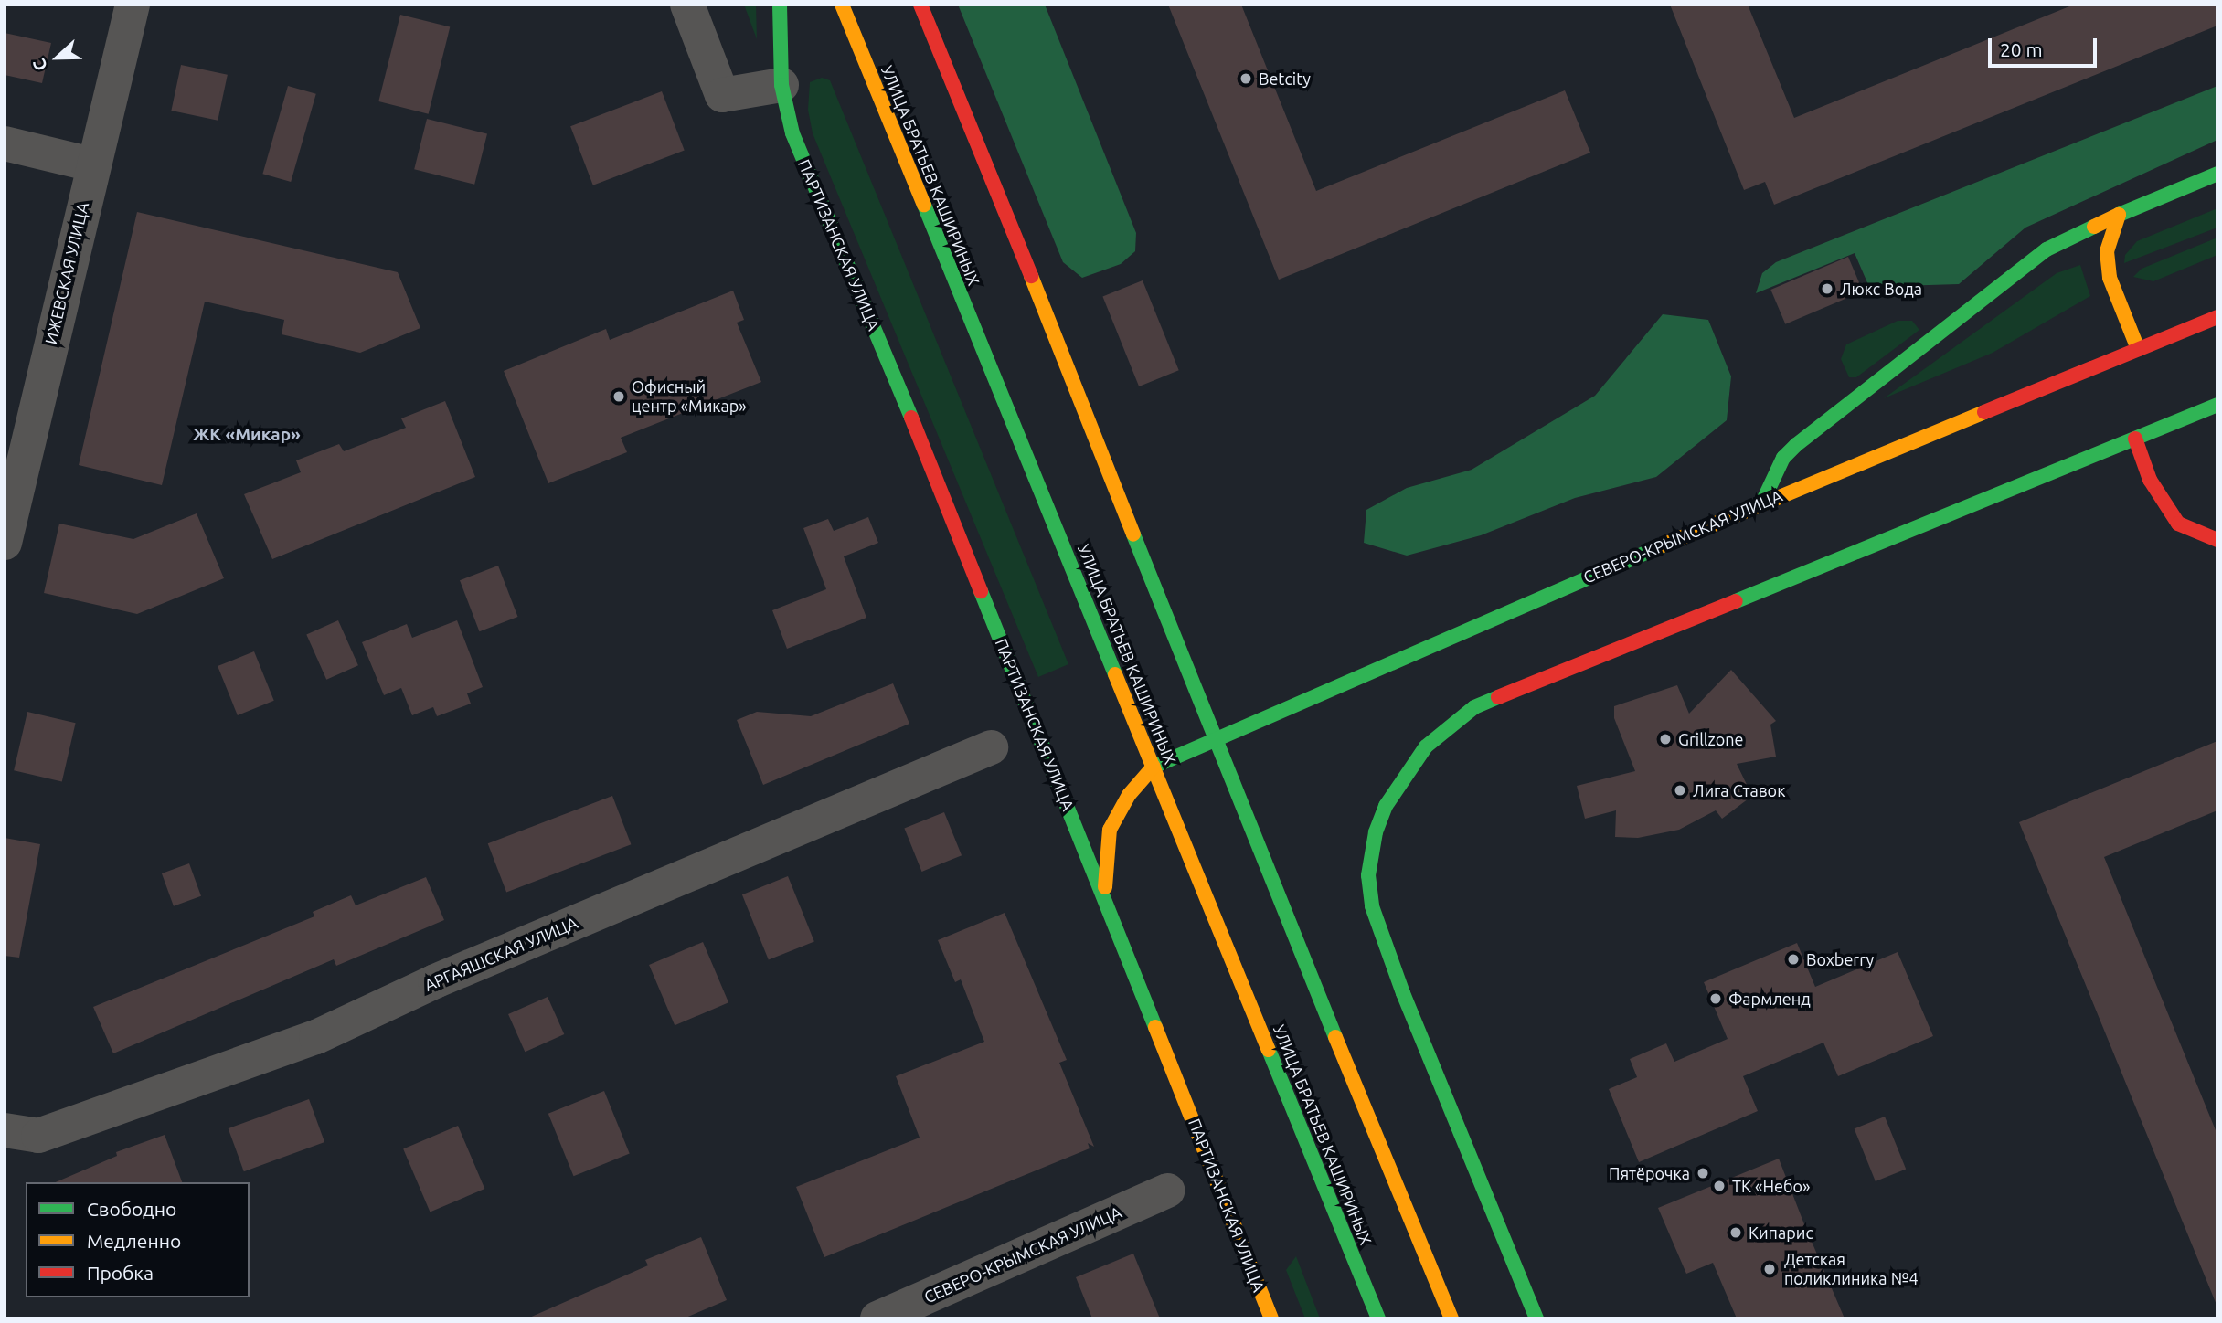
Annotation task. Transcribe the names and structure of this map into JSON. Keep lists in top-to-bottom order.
{
  "streets": {
    "main road": ["УЛИЦА БРАТЬЕВ КАШИРИНЫХ", "ПАРТИЗАНСКАЯ УЛИЦА", "СЕВЕРО-КРЫМСКАЯ УЛИЦА"],
    "street": ["ИЖЕВСКАЯ УЛИЦА", "АРГАЯШСКАЯ УЛИЦА"]
  },
  "crossings": [
    ["УЛИЦА БРАТЬЕВ КАШИРИНЫХ", "СЕВЕРО-КРЫМСКАЯ УЛИЦА"]
  ],
  "districts": ["ЖК «Микар»"],
  "places": [
    "Betcity",
    "Люкс Вода",
    "Офисный центр «Микар»",
    "Grillzone",
    "Лига Ставок",
    "Boxberry",
    "Фармленд",
    "Пятёрочка",
    "ТК «Небо»",
    "Кипарис",
    "Детская поликлиника №4"
  ],
  "legend": ["Свободно", "Медленно", "Пробка"],
  "scale_bar": "20 m",
  "north": "left"
}
